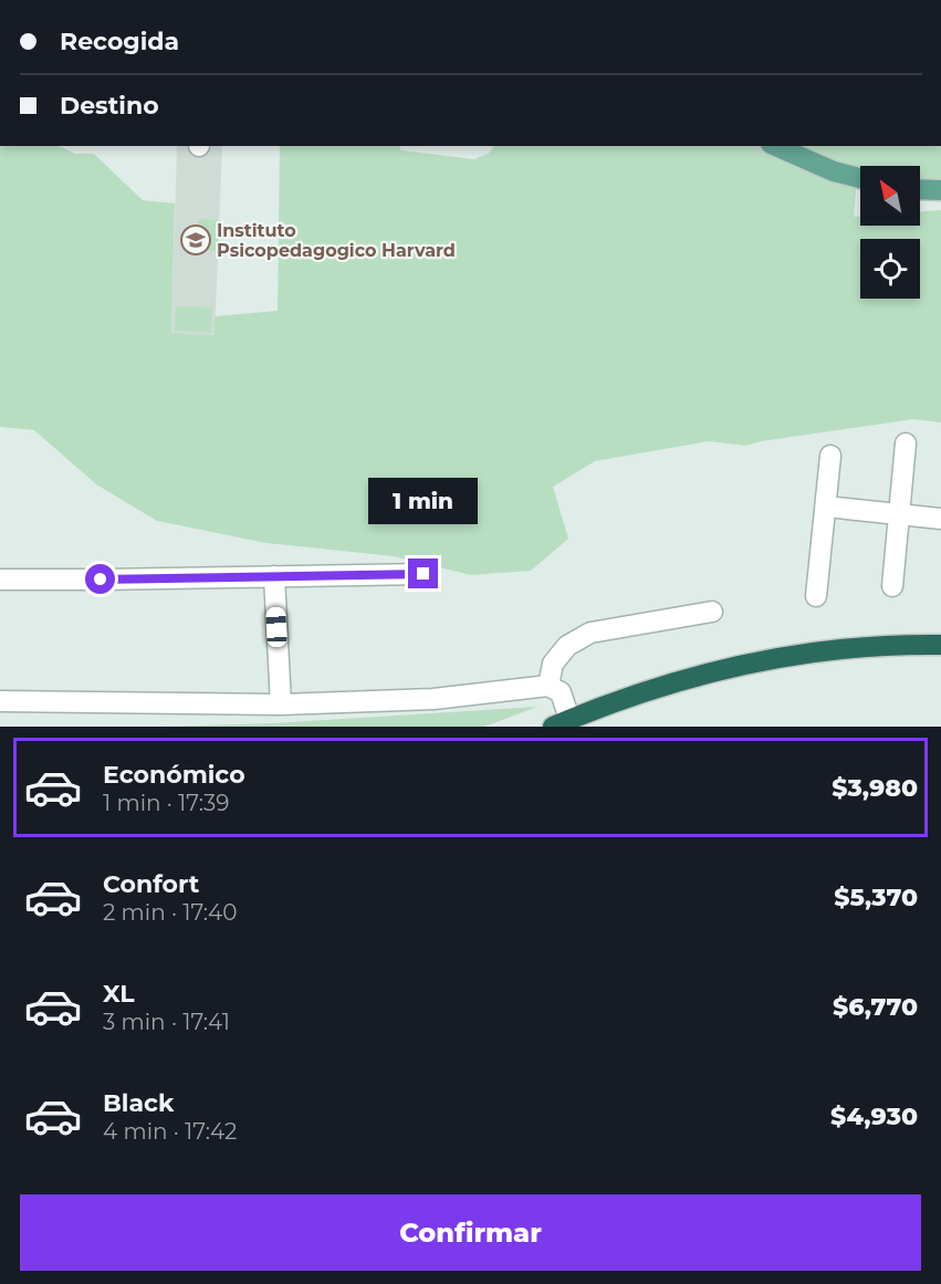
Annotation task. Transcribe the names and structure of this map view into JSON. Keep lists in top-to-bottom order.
{
  "places": {
    "school or university": ["Instituto Psicopedagogico Harvard"]
  },
  "north": "top left",
  "page": {
    "banner": ["Recogida", "Destino"],
    "bubble": "1 min",
    "list": [
      {
        "name": "Económico",
        "note": "1 min · 17:39",
        "value": "$3,980"
      },
      {
        "name": "Confort",
        "note": "2 min · 17:40",
        "value": "$5,370"
      },
      {
        "name": "XL",
        "note": "3 min · 17:41",
        "value": "$6,770"
      },
      {
        "name": "Black",
        "note": "4 min · 17:42",
        "value": "$4,930"
      }
    ],
    "buttons": "Confirmar"
  }
}
